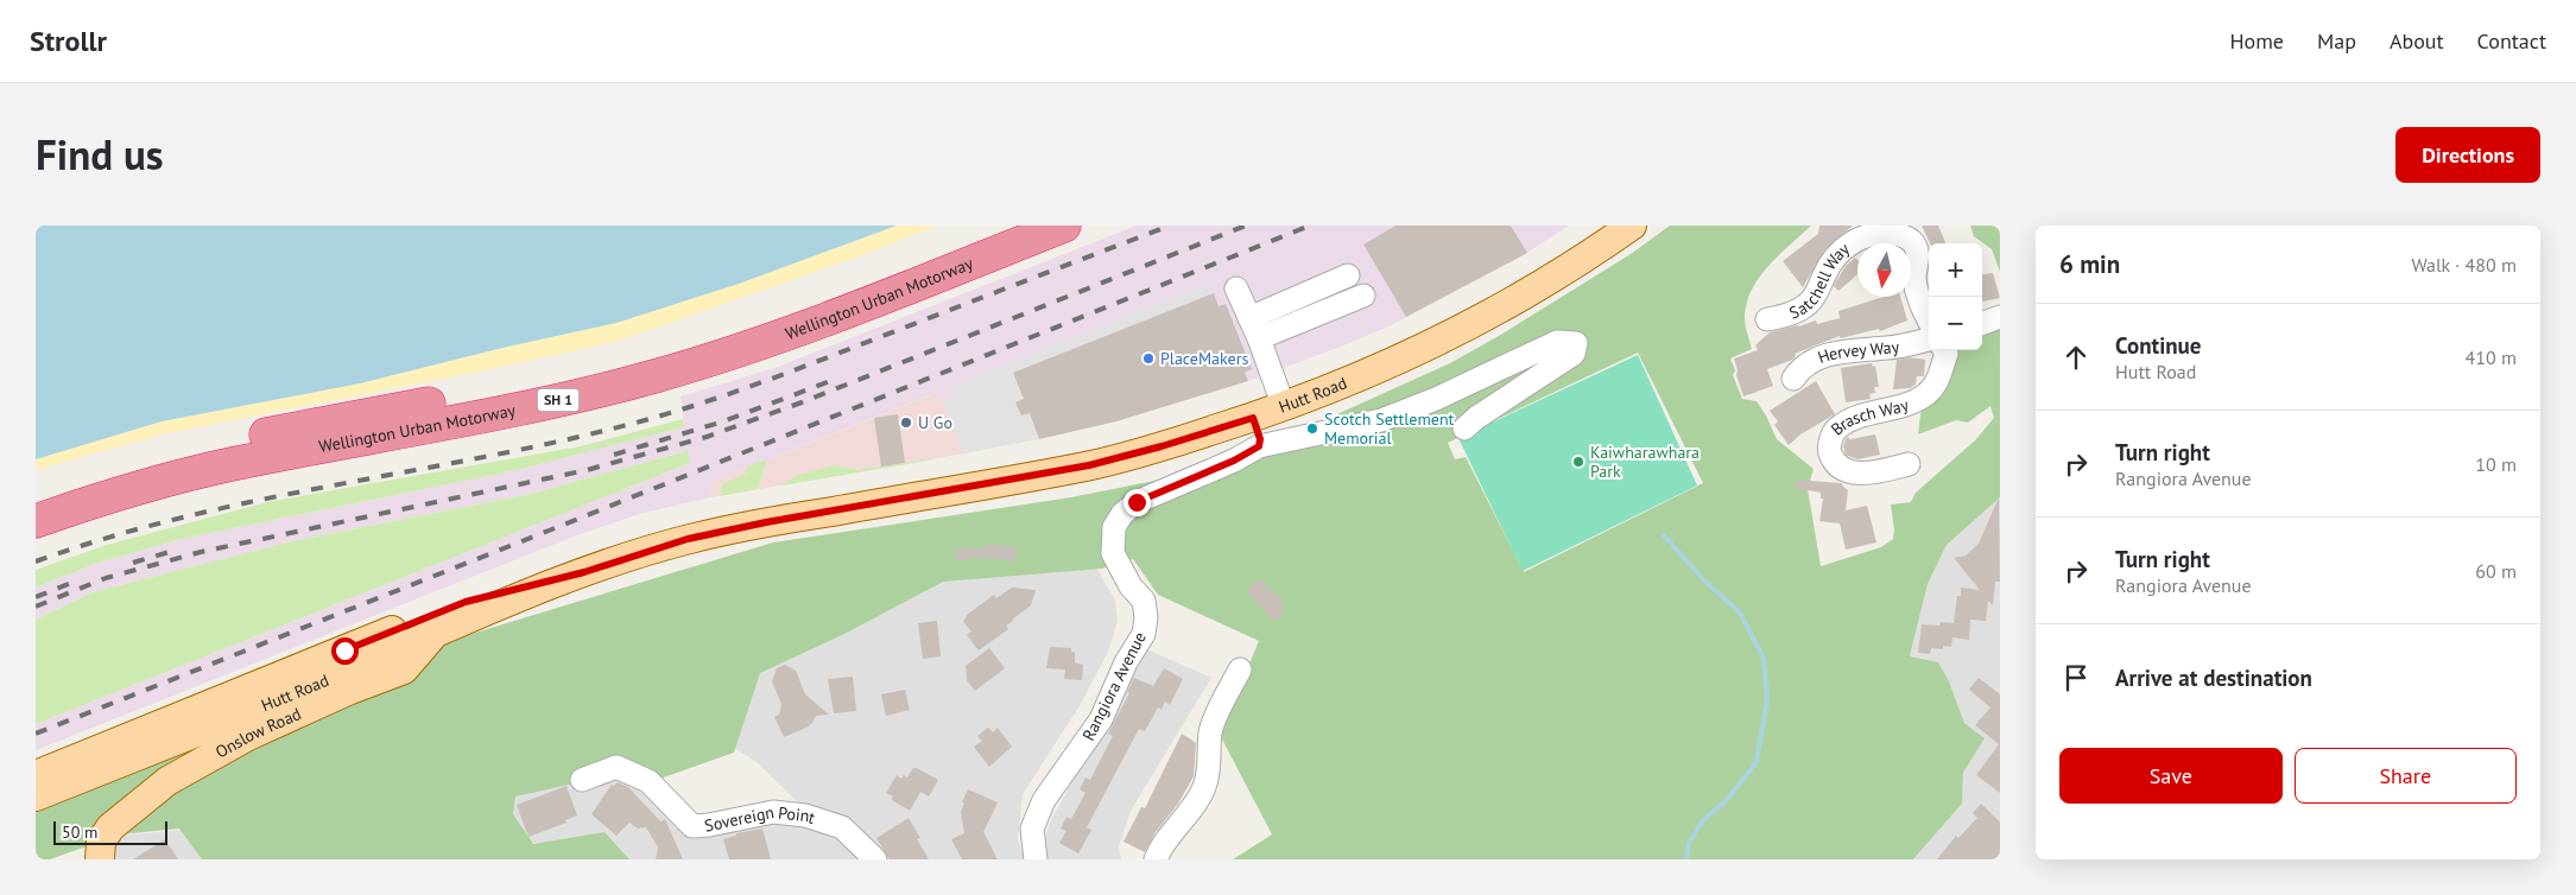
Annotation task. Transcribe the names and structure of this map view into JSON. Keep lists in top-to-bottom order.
{
  "streets": {
    "highway": ["Wellington Urban Motorway", "SH 1"],
    "main road": ["Hutt Road", "Onslow Road"],
    "street": [
      "Satchell Way",
      "Hervey Way",
      "Brasch Way",
      "Rangiora Avenue",
      "Sovereign Point"
    ]
  },
  "crossings": [
    ["Hutt Road", "Onslow Road"]
  ],
  "places": [
    "PlaceMakers",
    "U Go",
    "Scotch Settlement Memorial",
    "Kaiwharawhara Park"
  ],
  "scale_bar": "50 m",
  "north": "bottom",
  "page": {
    "header": "Strollr",
    "nav": [
      "Home",
      "Map",
      "About",
      "Contact"
    ],
    "title": "Find us",
    "buttons": [
      "Directions",
      ["Save", "Share"]
    ],
    "heading": ["6 min", "Walk · 480 m"],
    "map_buttons": ["+", "−"],
    "list": [
      ["Continue", "Hutt Road", "410 m"],
      ["Turn right", "Rangiora Avenue", "10 m"],
      ["Turn right", "Rangiora Avenue", "60 m"],
      "Arrive at destination"
    ],
    "scale": "50 m"
  }
}
